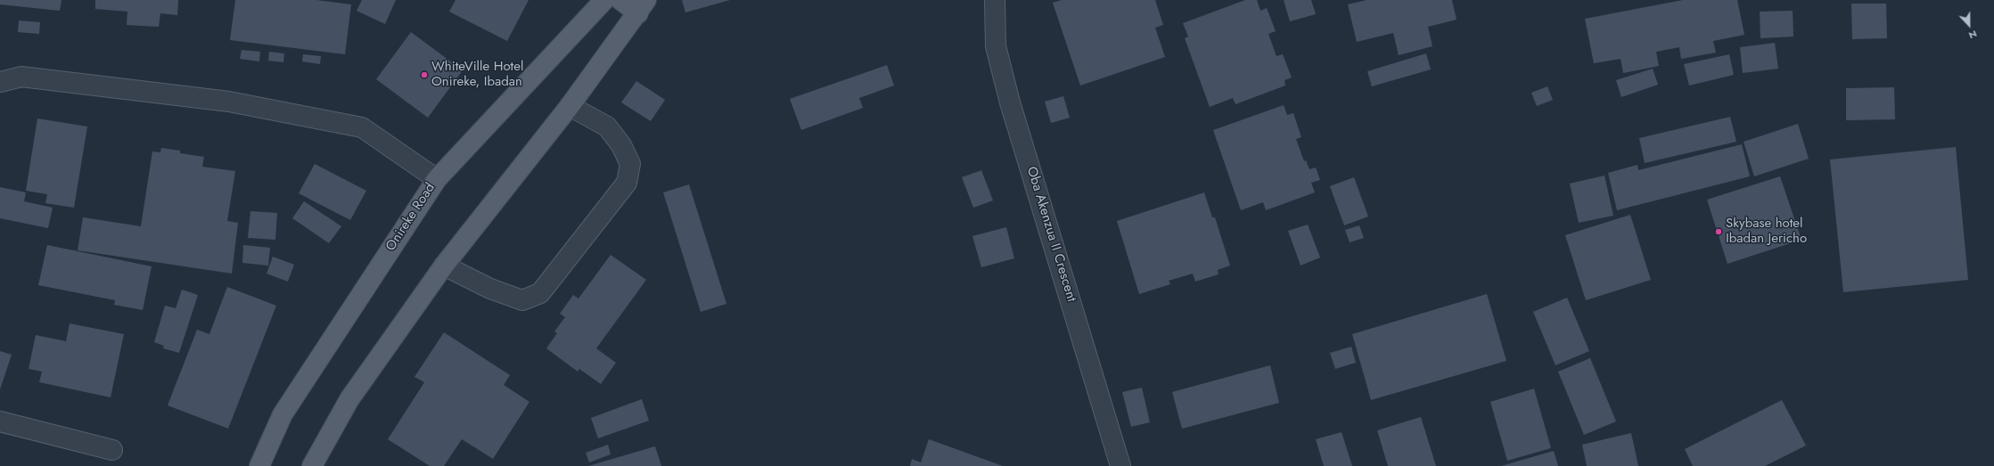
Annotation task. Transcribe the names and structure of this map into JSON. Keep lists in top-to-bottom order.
{
  "streets": {
    "main road": ["Onireke Road"],
    "street": ["Oba Akenzua II Crescent"]
  },
  "places": ["WhiteVille Hotel Onireke, Ibadan", "Skybase hotel Ibadan Jericho"],
  "north": "bottom"
}
